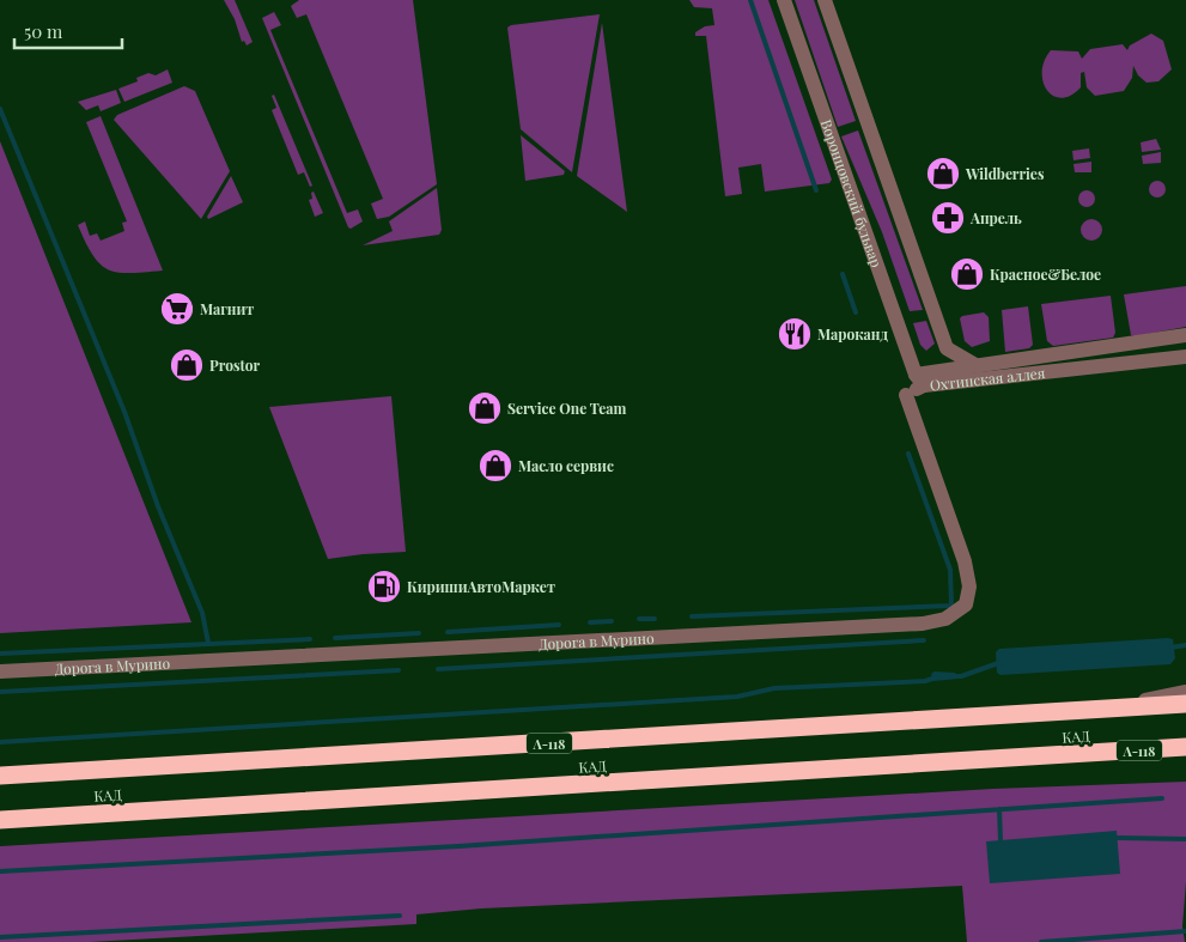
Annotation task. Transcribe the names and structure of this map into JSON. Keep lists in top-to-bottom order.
{
  "streets": {
    "highway": ["КАД", "А-118"],
    "street": ["Воронцовский бульвар", "Охтинская аллея", "Дорога в Мурино"]
  },
  "crossings": [
    ["Воронцовский бульвар", "Охтинская аллея"],
    ["Охтинская аллея", "Дорога в Мурино"]
  ],
  "places": {
    "shop": [
      "Wildberries",
      "Красное&Белое",
      "Prostor",
      "Service One Team",
      "Масло сервис"
    ],
    "pharmacy": ["Апрель"],
    "supermarket": ["Магнит"],
    "restaurant": ["Мароканд"],
    "fuel station": ["КиришиАвтоМаркет"]
  },
  "scale_bar": "50 m"
}
